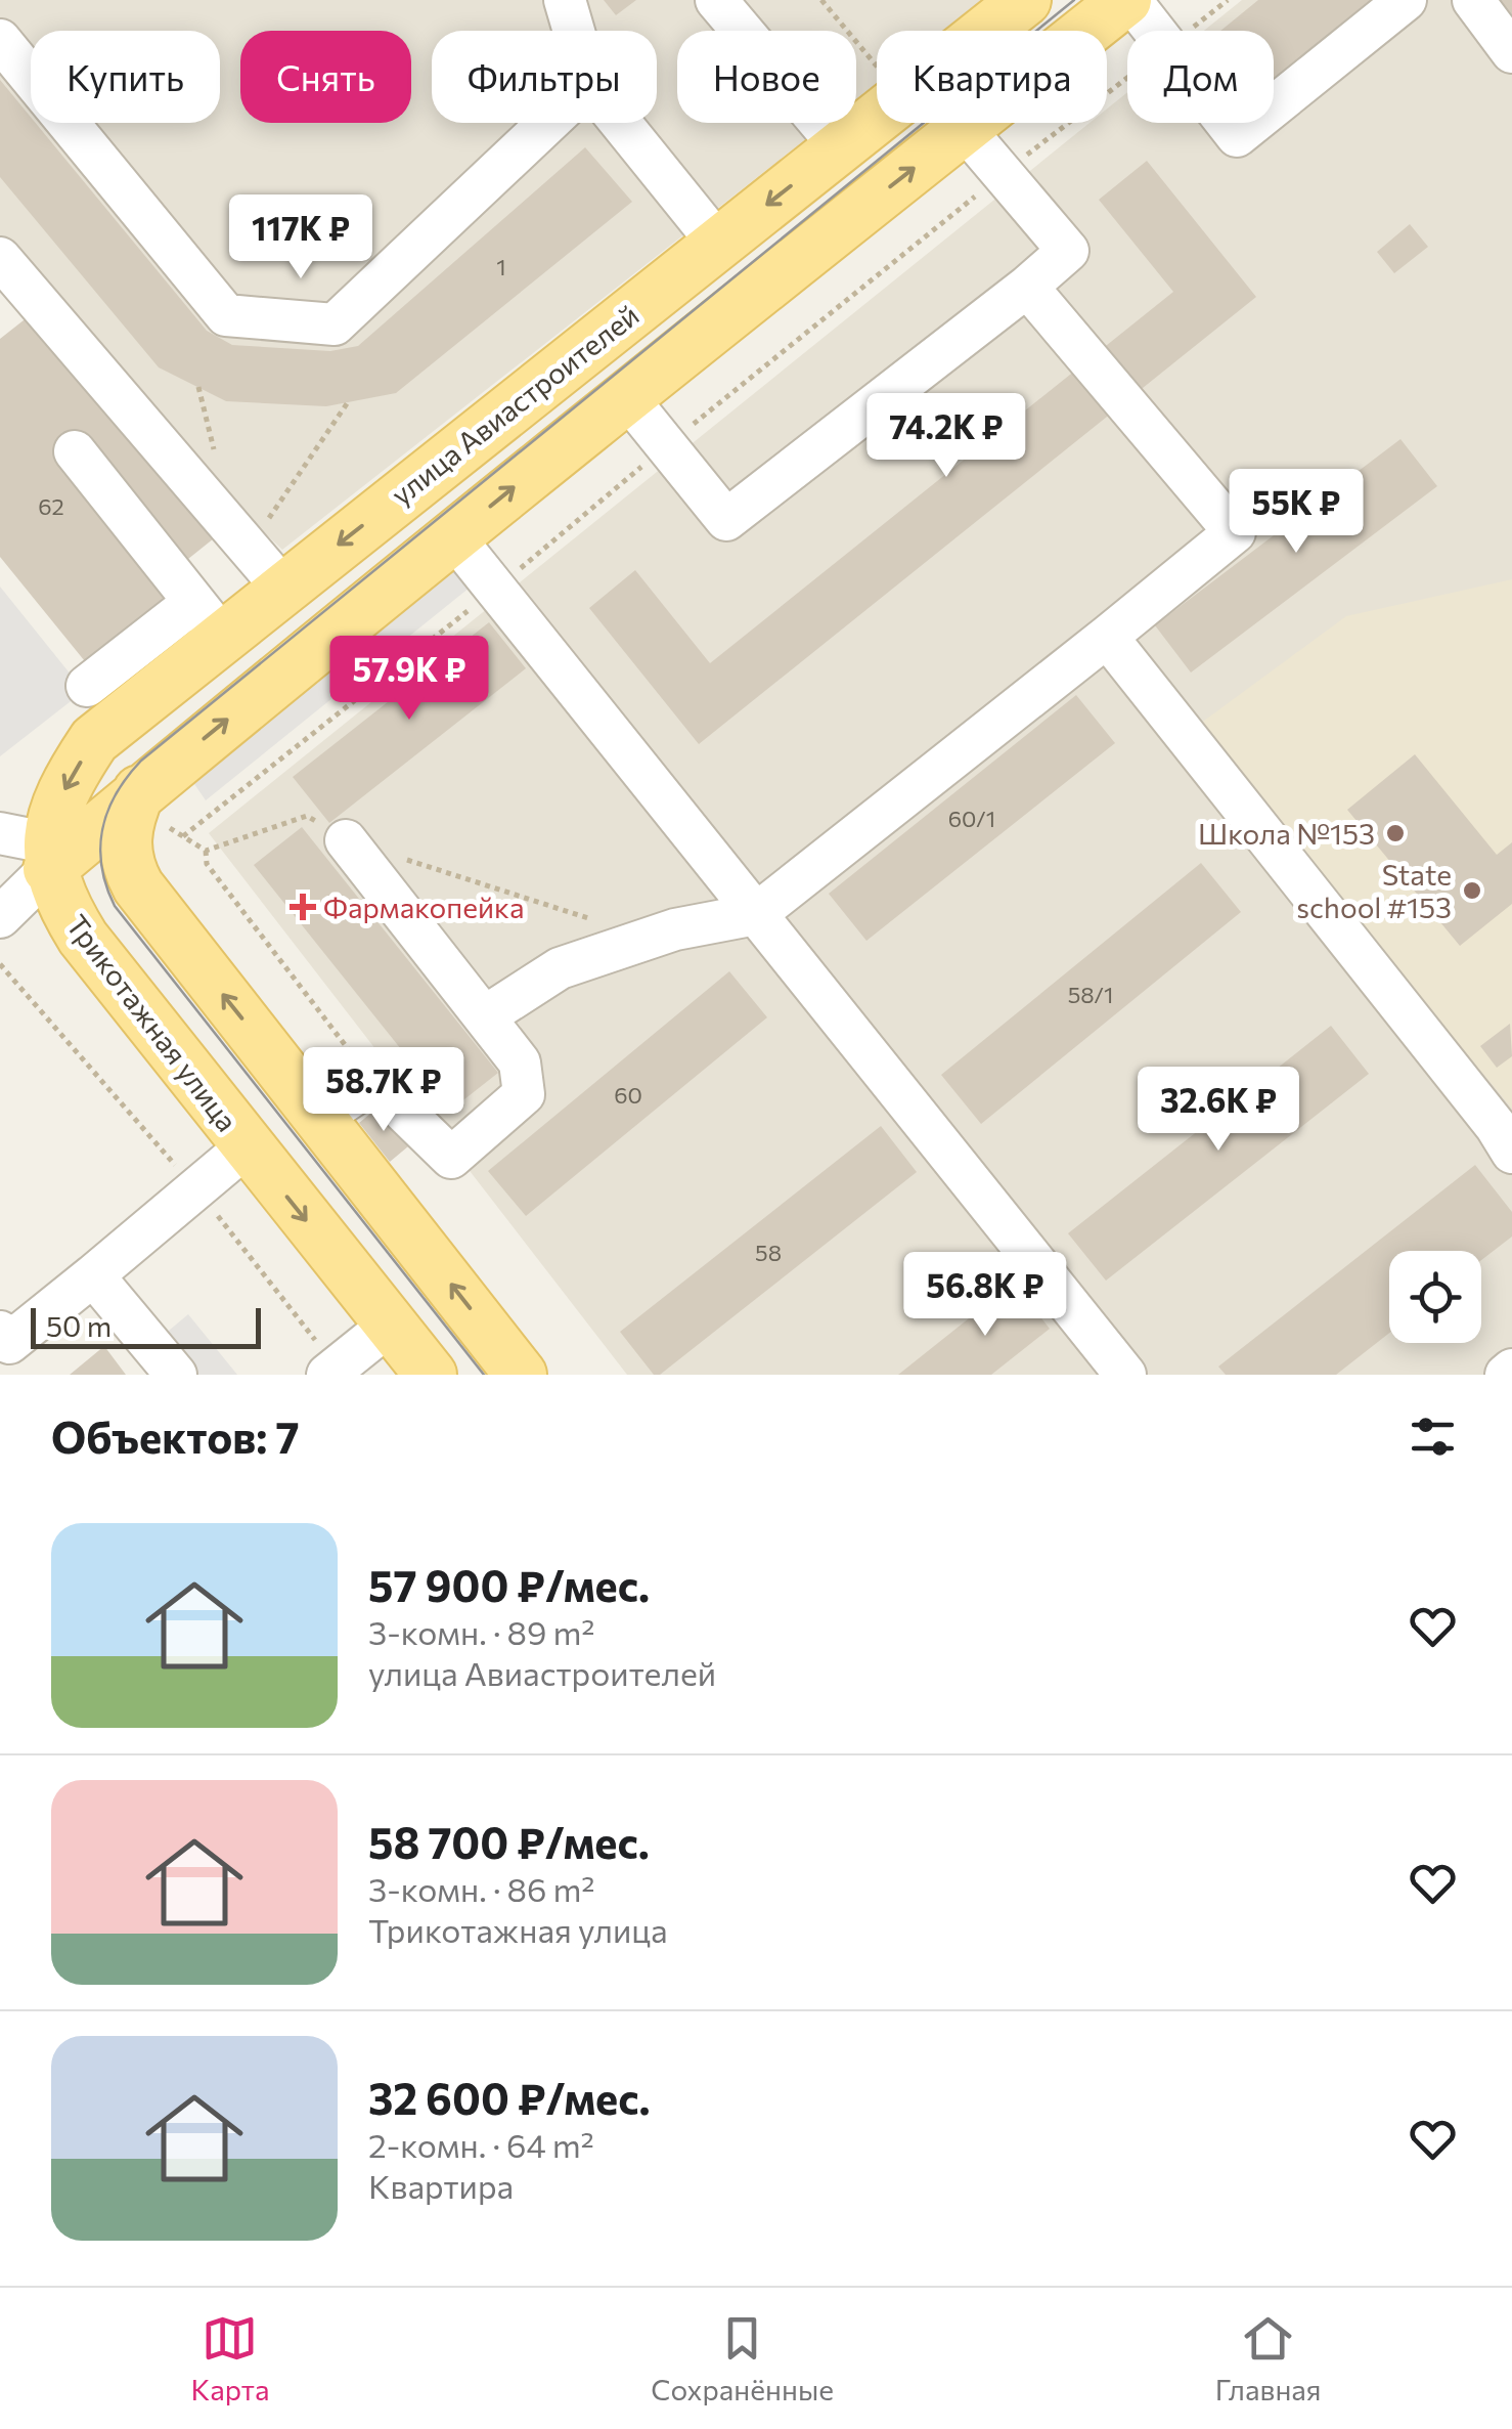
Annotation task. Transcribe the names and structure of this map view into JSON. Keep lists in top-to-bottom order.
{
  "streets": {
    "main road": ["улица Авиастроителей", "Трикотажная улица"]
  },
  "crossings": [
    ["улица Авиастроителей", "Трикотажная улица"]
  ],
  "places": {
    "other": ["Школа №153", "State school #153"],
    "health": ["Фармакопейка"]
  },
  "house_numbers": [
    "1",
    "62",
    "60/1",
    "58/1",
    "60",
    "58"
  ],
  "scale_bar": "50 m",
  "page": {
    "chip": [
      "Купить",
      "Снять",
      "Фильтры",
      "Новое",
      "Квартира",
      "Дом"
    ],
    "price": [
      "117K ₽",
      "74.2K ₽",
      "55K ₽",
      "57.9K ₽",
      "58.7K ₽",
      "32.6K ₽",
      "56.8K ₽"
    ],
    "scale": "50 m",
    "heading": "Объектов: 7",
    "list": [
      {
        "name": "57 900 ₽/мес.",
        "note": "3-комн. · 89 m² · улица Авиастроителей"
      },
      {
        "name": "58 700 ₽/мес.",
        "note": "3-комн. · 86 m² · Трикотажная улица"
      },
      {
        "name": "32 600 ₽/мес.",
        "note": "2-комн. · 64 m² · Квартира"
      }
    ],
    "tabs": ["Карта", "Сохранённые", "Главная"]
  }
}
